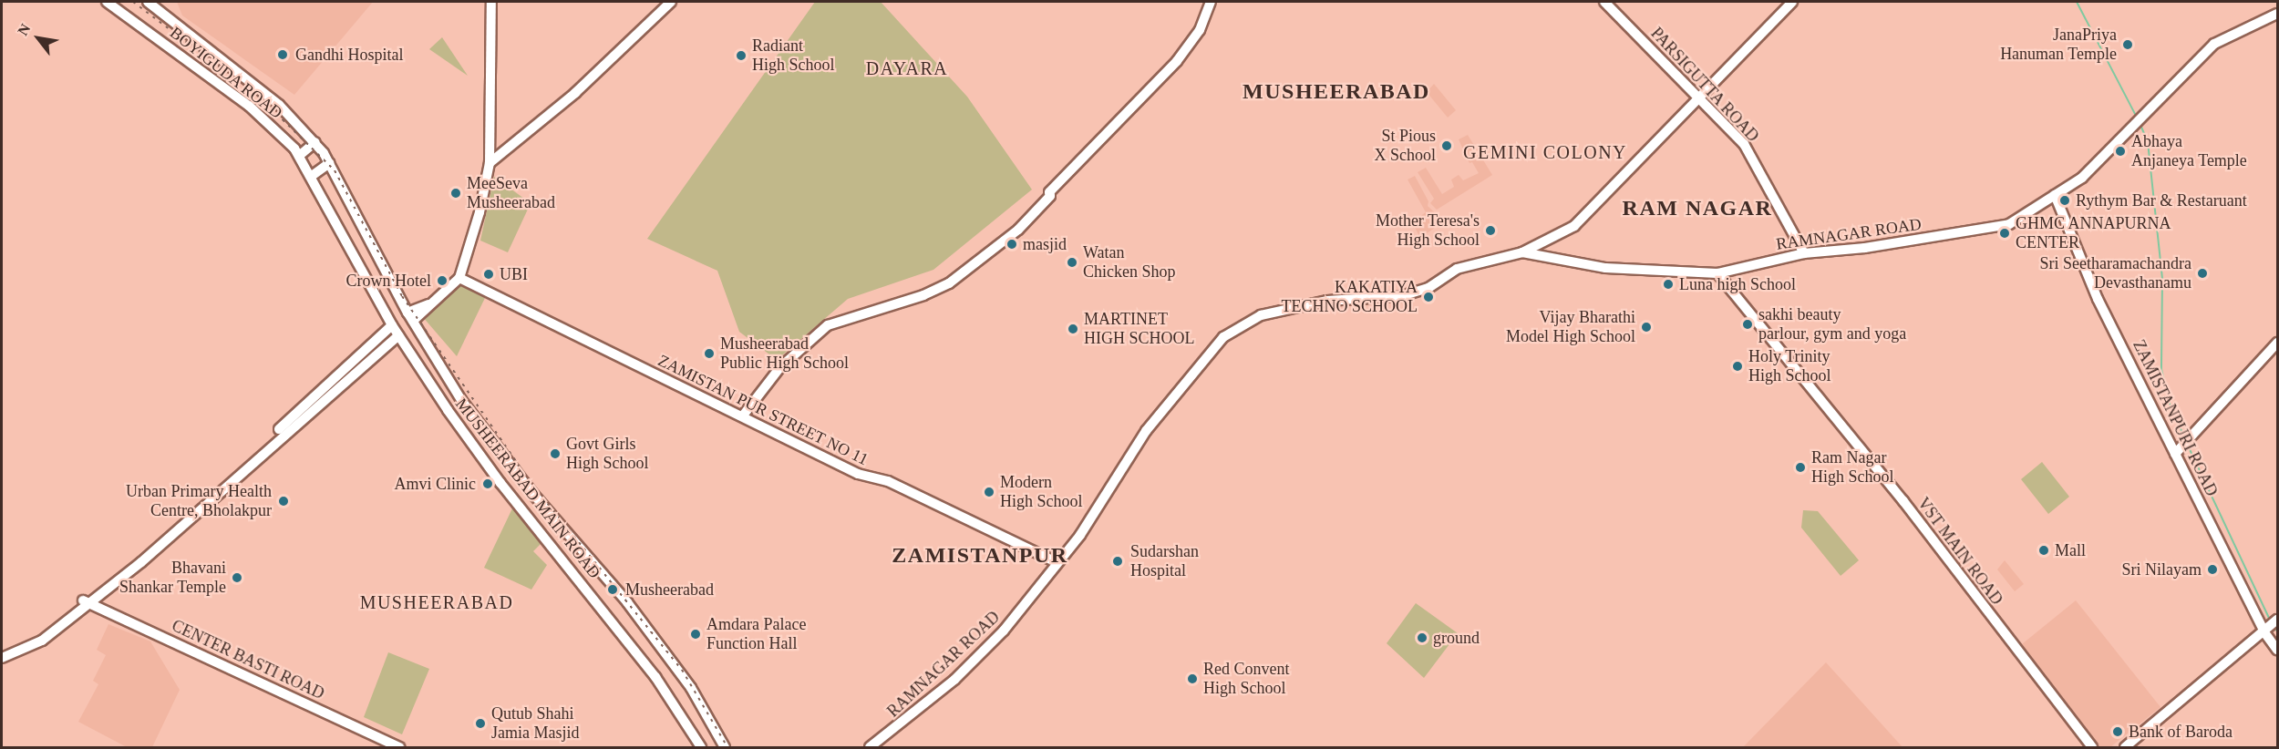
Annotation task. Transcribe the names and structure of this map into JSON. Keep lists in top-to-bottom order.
{
  "streets": {
    "main road": [
      "BOYIGUDA ROAD",
      "PARSIGUTTA ROAD",
      "RAMNAGAR ROAD",
      "ZAMISTAN PUR STREET NO 11",
      "ZAMISTANPURI ROAD",
      "MUSHEERABAD MAIN ROAD",
      "VST MAIN ROAD",
      "CENTER BASTI ROAD"
    ]
  },
  "crossings": [
    ["BOYIGUDA ROAD", "MUSHEERABAD MAIN ROAD"],
    ["PARSIGUTTA ROAD", "RAMNAGAR ROAD"],
    ["RAMNAGAR ROAD", "ZAMISTAN PUR STREET NO 11"],
    ["RAMNAGAR ROAD", "ZAMISTANPURI ROAD"],
    ["RAMNAGAR ROAD", "VST MAIN ROAD"]
  ],
  "districts": [
    "DAYARA",
    "MUSHEERABAD",
    "GEMINI COLONY",
    "RAM NAGAR",
    "ZAMISTANPUR",
    "MUSHEERABAD"
  ],
  "places": [
    "JanaPriya Hanuman Temple",
    "Gandhi Hospital",
    "Radiant High School",
    "St Pious X School",
    "Abhaya Anjaneya Temple",
    "MeeSeva Musheerabad",
    "Rythym Bar & Restaruant",
    "Mother Teresa's High School",
    "GHMC ANNAPURNA CENTER",
    "masjid",
    "Watan Chicken Shop",
    "Sri Seetharamachandra Devasthanamu",
    "UBI",
    "Crown Hotel",
    "Luna high School",
    "KAKATIYA TECHNO SCHOOL",
    "sakhi beauty parlour, gym and yoga",
    "Vijay Bharathi Model High School",
    "MARTINET HIGH SCHOOL",
    "Musheerabad Public High School",
    "Holy Trinity High School",
    "Govt Girls High School",
    "Ram Nagar High School",
    "Amvi Clinic",
    "Modern High School",
    "Urban Primary Health Centre, Bholakpur",
    "Mall",
    "Sudarshan Hospital",
    "Sri Nilayam",
    "Bhavani Shankar Temple",
    "Musheerabad",
    "Amdara Palace Function Hall",
    "ground",
    "Red Convent High School",
    "Qutub Shahi Jamia Masjid",
    "Bank of Baroda"
  ],
  "north": "top left"
}
